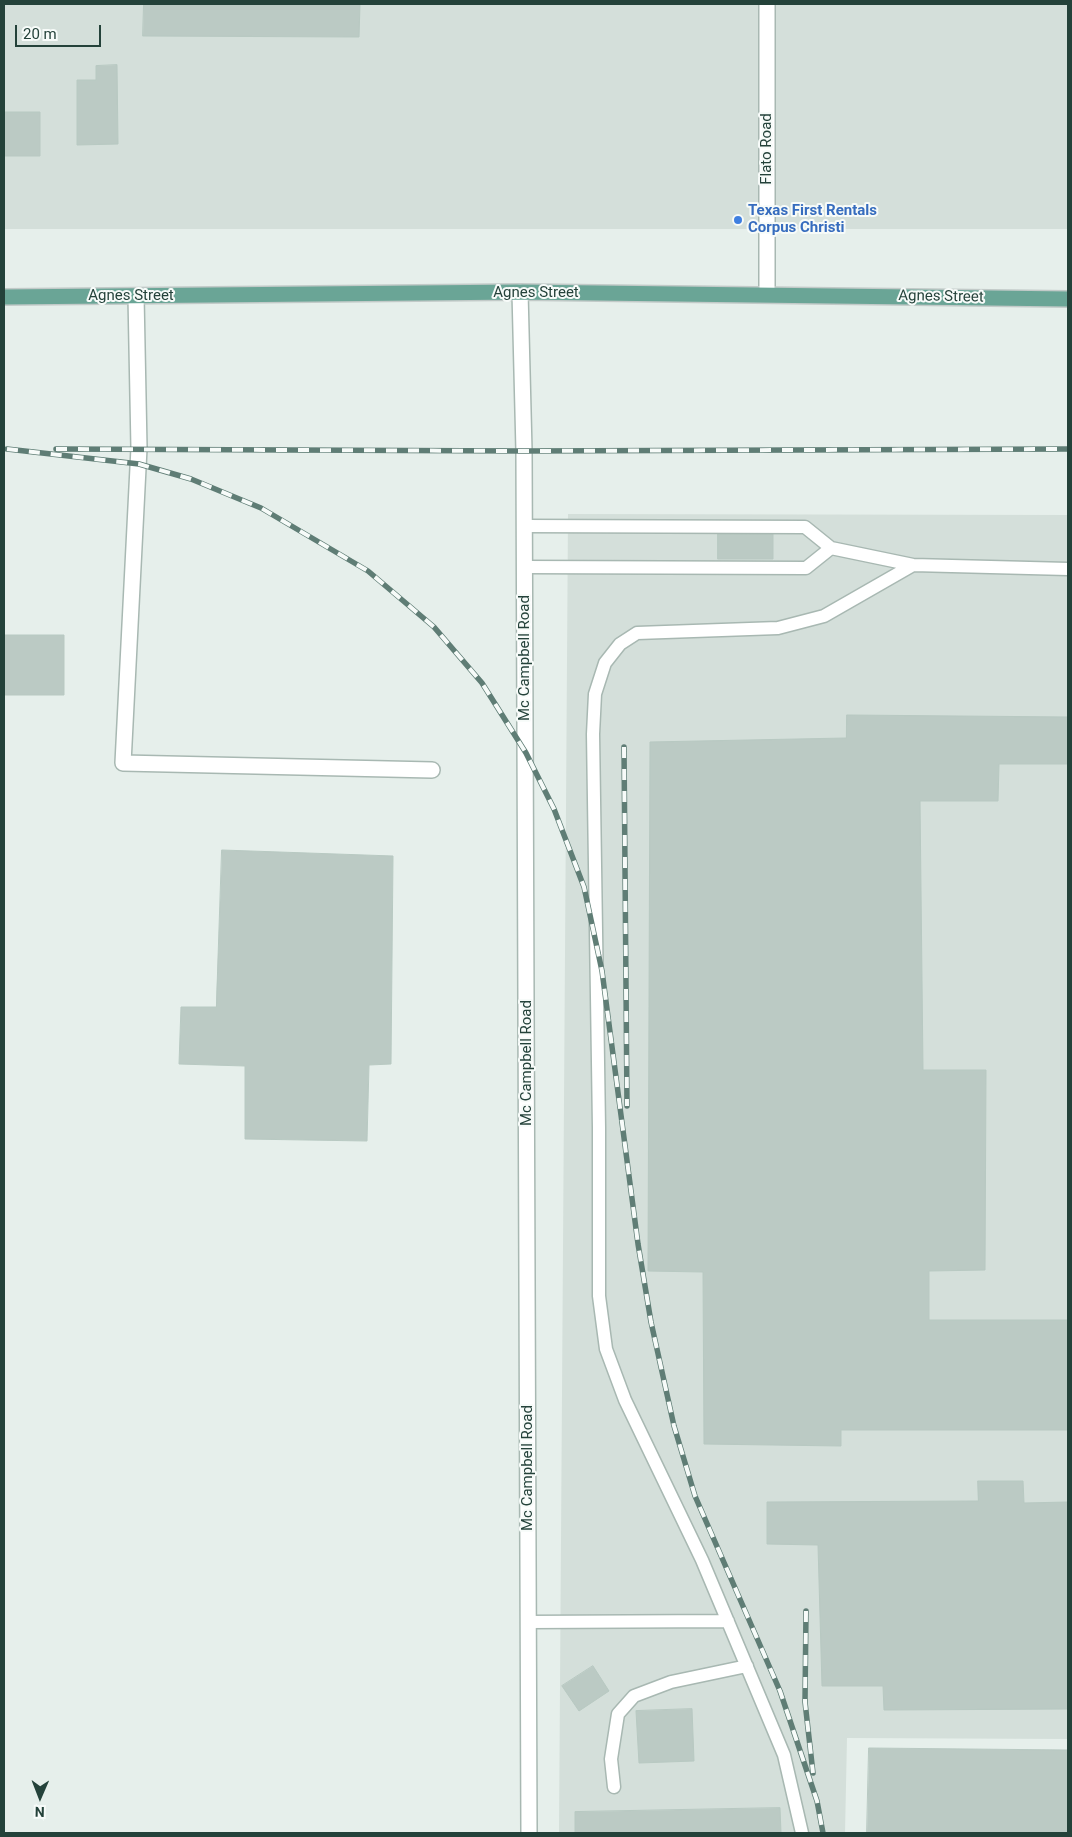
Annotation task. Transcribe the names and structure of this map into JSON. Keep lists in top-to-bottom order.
{
  "streets": {
    "main road": ["Agnes Street"],
    "street": ["Flato Road", "Mc Campbell Road"]
  },
  "crossings": [
    ["Flato Road", "Agnes Street"],
    ["Agnes Street", "Mc Campbell Road"]
  ],
  "places": ["Texas First Rentals Corpus Christi"],
  "scale_bar": "20 m",
  "north": "bottom"
}
